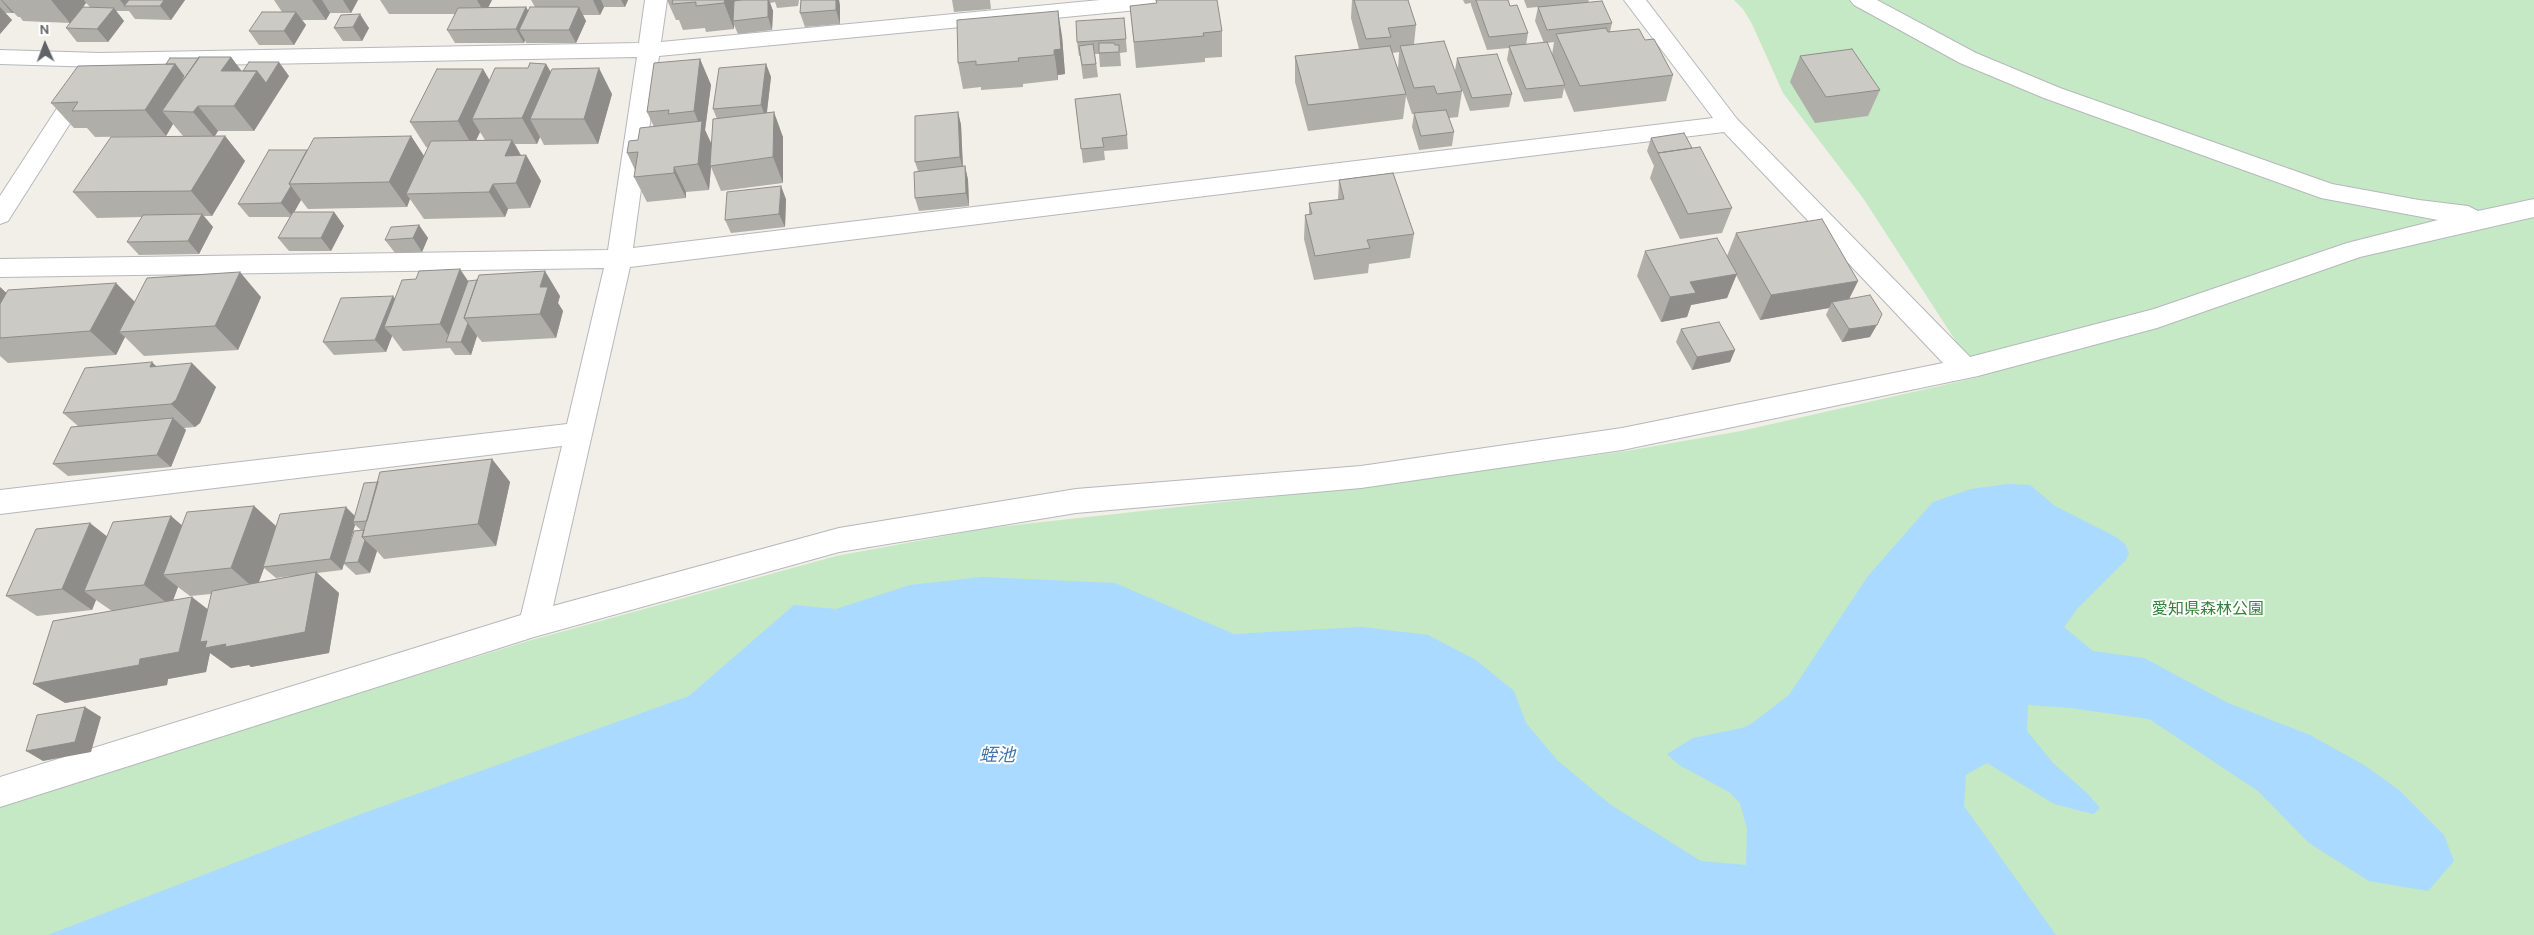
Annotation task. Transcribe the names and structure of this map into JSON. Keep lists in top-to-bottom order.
{
  "water": ["蛭池"],
  "parks": ["愛知県森林公園"],
  "north": "top"
}
